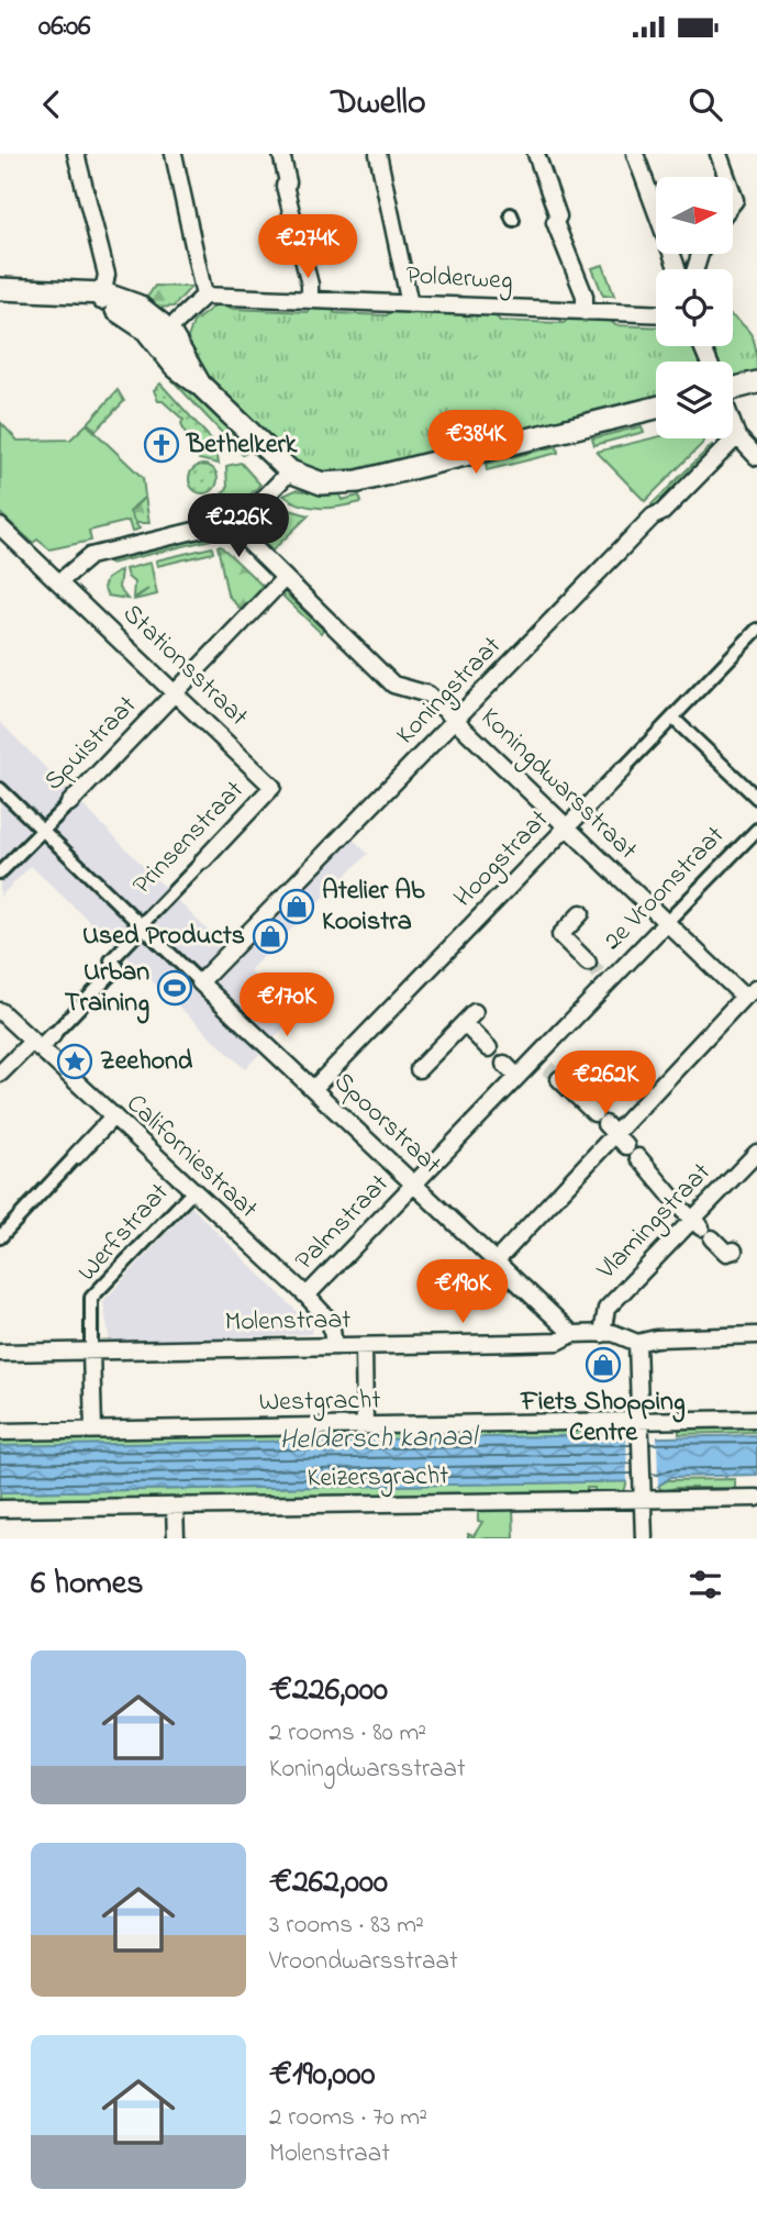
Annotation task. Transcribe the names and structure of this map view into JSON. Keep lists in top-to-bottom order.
{
  "streets": {
    "street": [
      "Polderweg",
      "Stationsstraat",
      "Koningstraat",
      "Spuistraat",
      "Koningdwarsstraat",
      "Prinsenstraat",
      "Hoogstraat",
      "2e Vroonstraat",
      "Spoorstraat",
      "Californiestraat",
      "Vlamingstraat",
      "Palmstraat",
      "Werfstraat",
      "Molenstraat",
      "Westgracht",
      "Keizersgracht"
    ]
  },
  "crossings": [
    ["Stationsstraat", "Spuistraat"],
    ["Stationsstraat", "Prinsenstraat"],
    ["Koningstraat", "Koningdwarsstraat"],
    ["Koningstraat", "Spoorstraat"],
    ["Spuistraat", "Koningdwarsstraat"],
    ["Spuistraat", "Spoorstraat"],
    ["Koningdwarsstraat", "Hoogstraat"],
    ["Koningdwarsstraat", "2e Vroonstraat"],
    ["Prinsenstraat", "Spoorstraat"],
    ["Hoogstraat", "Spoorstraat"],
    ["2e Vroonstraat", "Spoorstraat"],
    ["2e Vroonstraat", "Palmstraat"],
    ["Spoorstraat", "Palmstraat"],
    ["Spoorstraat", "Molenstraat"],
    ["Californiestraat", "Palmstraat"],
    ["Californiestraat", "Werfstraat"],
    ["Californiestraat", "Molenstraat"],
    ["Vlamingstraat", "Molenstraat"],
    ["Werfstraat", "Molenstraat"]
  ],
  "water": ["Heldersch kanaal"],
  "places": {
    "church": ["Bethelkerk"],
    "shop": ["Atelier Ab Kooistra", "Used Products", "Fiets Shopping Centre"],
    "sports": ["Urban Training"],
    "place": ["Zeehond"]
  },
  "north": "right",
  "page": {
    "status": "06:06",
    "header": "Dwello",
    "price": [
      "€274K",
      "€384K",
      "€226K",
      "€170K",
      "€262K",
      "€190K"
    ],
    "heading": "6 homes",
    "list": [
      {
        "name": "€226,000",
        "note": "2 rooms · 80 m² · Koningdwarsstraat"
      },
      {
        "name": "€262,000",
        "note": "3 rooms · 83 m² · Vroondwarsstraat"
      },
      {
        "name": "€190,000",
        "note": "2 rooms · 70 m² · Molenstraat"
      }
    ]
  }
}
